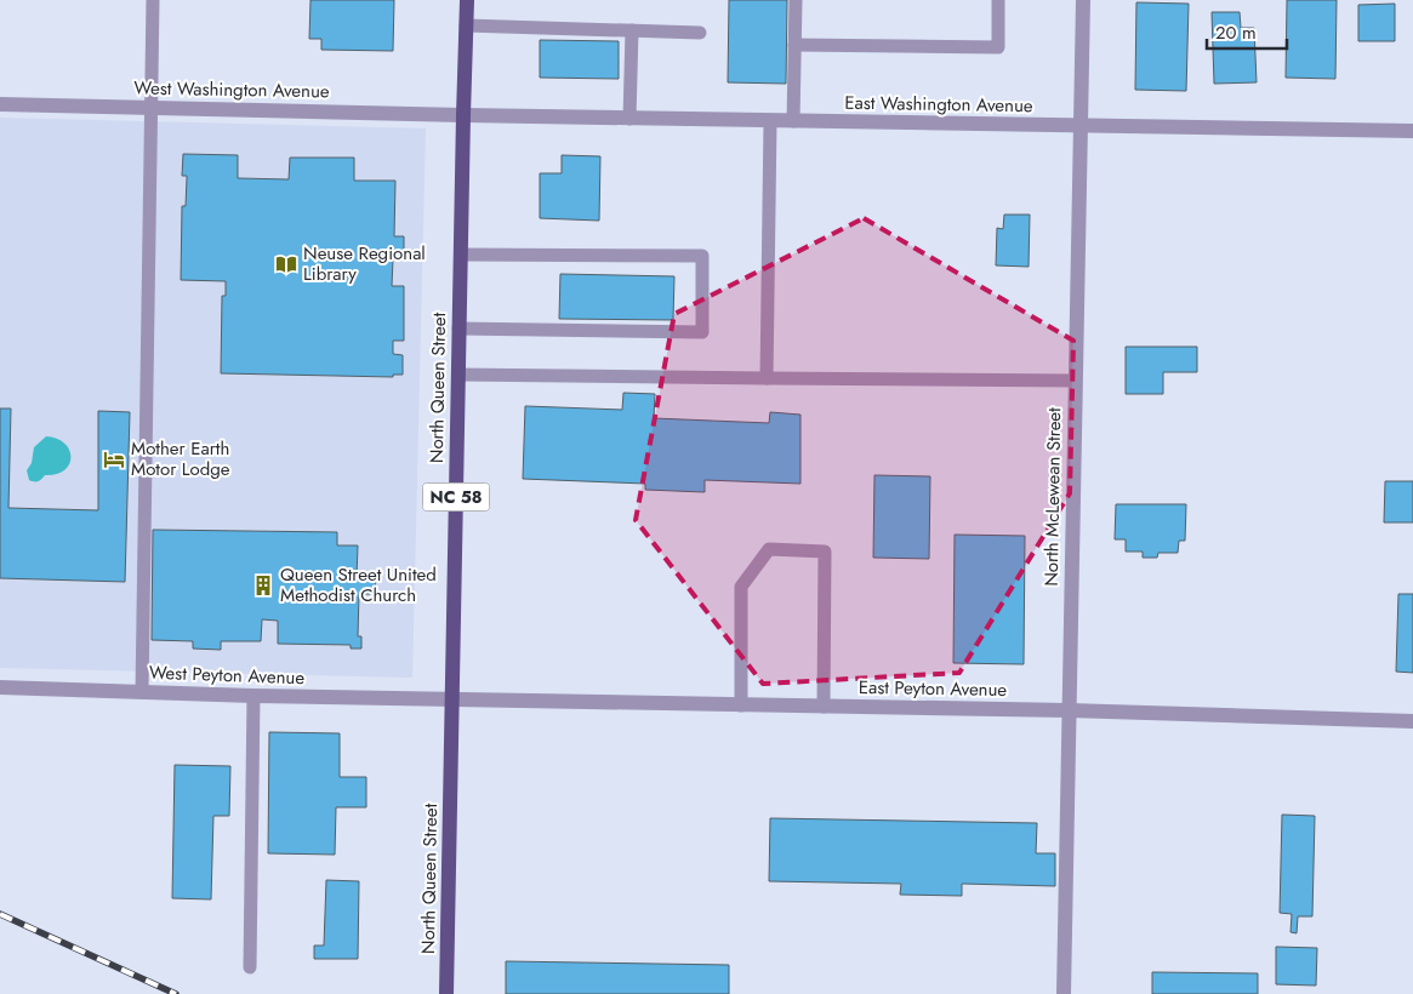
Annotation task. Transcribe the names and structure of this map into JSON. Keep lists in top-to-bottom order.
{
  "streets": {
    "main road": ["North Queen Street", "NC 58"],
    "street": [
      "West Washington Avenue",
      "East Washington Avenue",
      "North McLewean Street",
      "West Peyton Avenue",
      "East Peyton Avenue"
    ]
  },
  "crossings": [
    ["West Washington Avenue", "East Washington Avenue"],
    ["West Washington Avenue", "North Queen Street"],
    ["East Washington Avenue", "North Queen Street"],
    ["East Washington Avenue", "North McLewean Street"],
    ["North Queen Street", "West Peyton Avenue"],
    ["North Queen Street", "East Peyton Avenue"],
    ["North McLewean Street", "East Peyton Avenue"],
    ["West Peyton Avenue", "East Peyton Avenue"]
  ],
  "places": {
    "library": ["Neuse Regional Library"],
    "hotel": ["Mother Earth Motor Lodge"],
    "building": ["Queen Street United Methodist Church"]
  },
  "scale_bar": "20 m"
}
